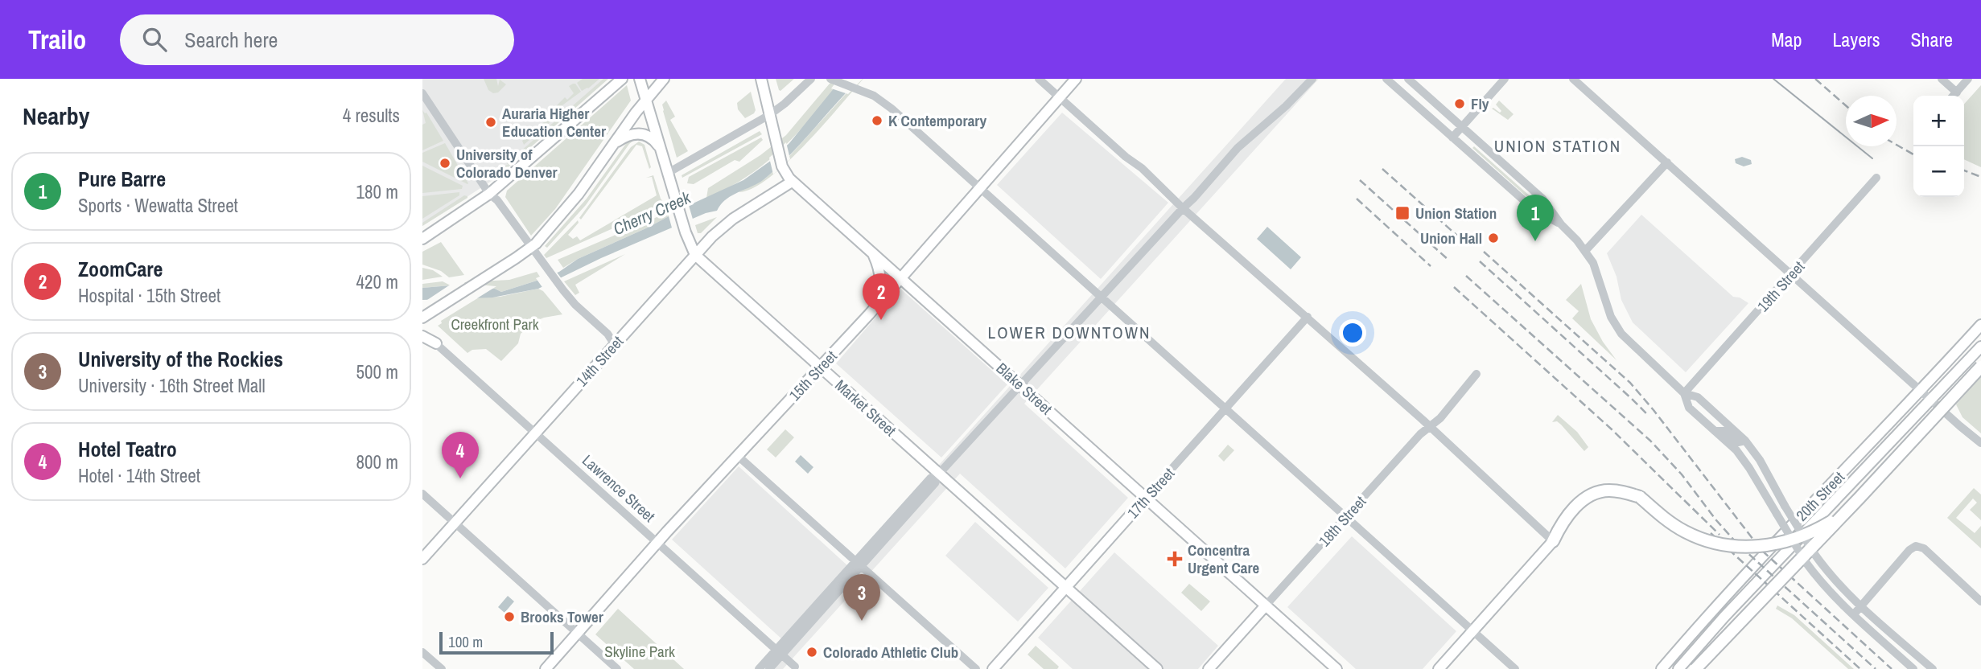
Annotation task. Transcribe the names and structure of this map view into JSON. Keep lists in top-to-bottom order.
{
  "streets": {
    "main road": [
      "14th Street",
      "15th Street",
      "Blake Street",
      "Market Street",
      "17th Street",
      "20th Street",
      "18th Street"
    ],
    "street": ["19th Street", "Lawrence Street"]
  },
  "crossings": [
    ["14th Street", "Blake Street"],
    ["14th Street", "Market Street"],
    ["14th Street", "Lawrence Street"],
    ["15th Street", "Blake Street"],
    ["15th Street", "Market Street"],
    ["15th Street", "Lawrence Street"],
    ["Blake Street", "17th Street"],
    ["Blake Street", "18th Street"],
    ["Market Street", "17th Street"]
  ],
  "districts": ["UNION STATION", "LOWER DOWNTOWN"],
  "water": ["Cherry Creek"],
  "parks": ["Creekfront Park", "Skyline Park"],
  "places": {
    "other": [
      "Fly",
      "K Contemporary",
      "Auraria Higher Education Center",
      "University of Colorado Denver",
      "Union Hall",
      "Brooks Tower",
      "Colorado Athletic Club"
    ],
    "transit": ["Union Station"],
    "health": ["Concentra Urgent Care"]
  },
  "scale_bar": "100 m",
  "north": "right",
  "page": {
    "header": "Trailo",
    "search": "Search here",
    "nav": ["Map", "Layers", "Share"],
    "heading": ["Nearby", "4 results"],
    "map_buttons": ["+", "−"],
    "list": [
      {
        "mark": "1",
        "name": "Pure Barre",
        "note": "Sports · Wewatta Street",
        "value": "180 m"
      },
      {
        "mark": "2",
        "name": "ZoomCare",
        "note": "Hospital · 15th Street",
        "value": "420 m"
      },
      {
        "mark": "3",
        "name": "University of the Rockies",
        "note": "University · 16th Street Mall",
        "value": "500 m"
      },
      {
        "mark": "4",
        "name": "Hotel Teatro",
        "note": "Hotel · 14th Street",
        "value": "800 m"
      }
    ],
    "pins": [
      "1",
      "2",
      "4",
      "3"
    ],
    "scale": "100 m"
  }
}
